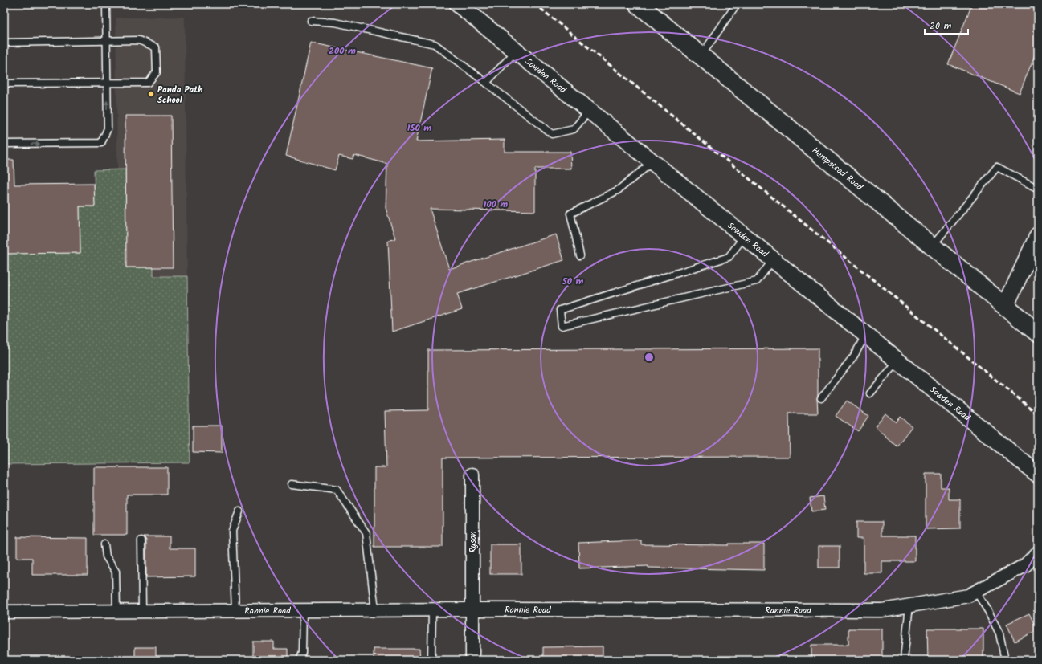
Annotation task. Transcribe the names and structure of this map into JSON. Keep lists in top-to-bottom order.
{
  "streets": {
    "main road": ["Hempstead Road"],
    "street": ["Sowden Road", "Ryson", "Rannie Road"]
  },
  "crossings": [
    ["Ryson", "Rannie Road"]
  ],
  "places": ["Panda Path School"],
  "scale_bar": "20 m",
  "rings": [
    "200 m",
    "150 m",
    "100 m",
    "50 m"
  ]
}
